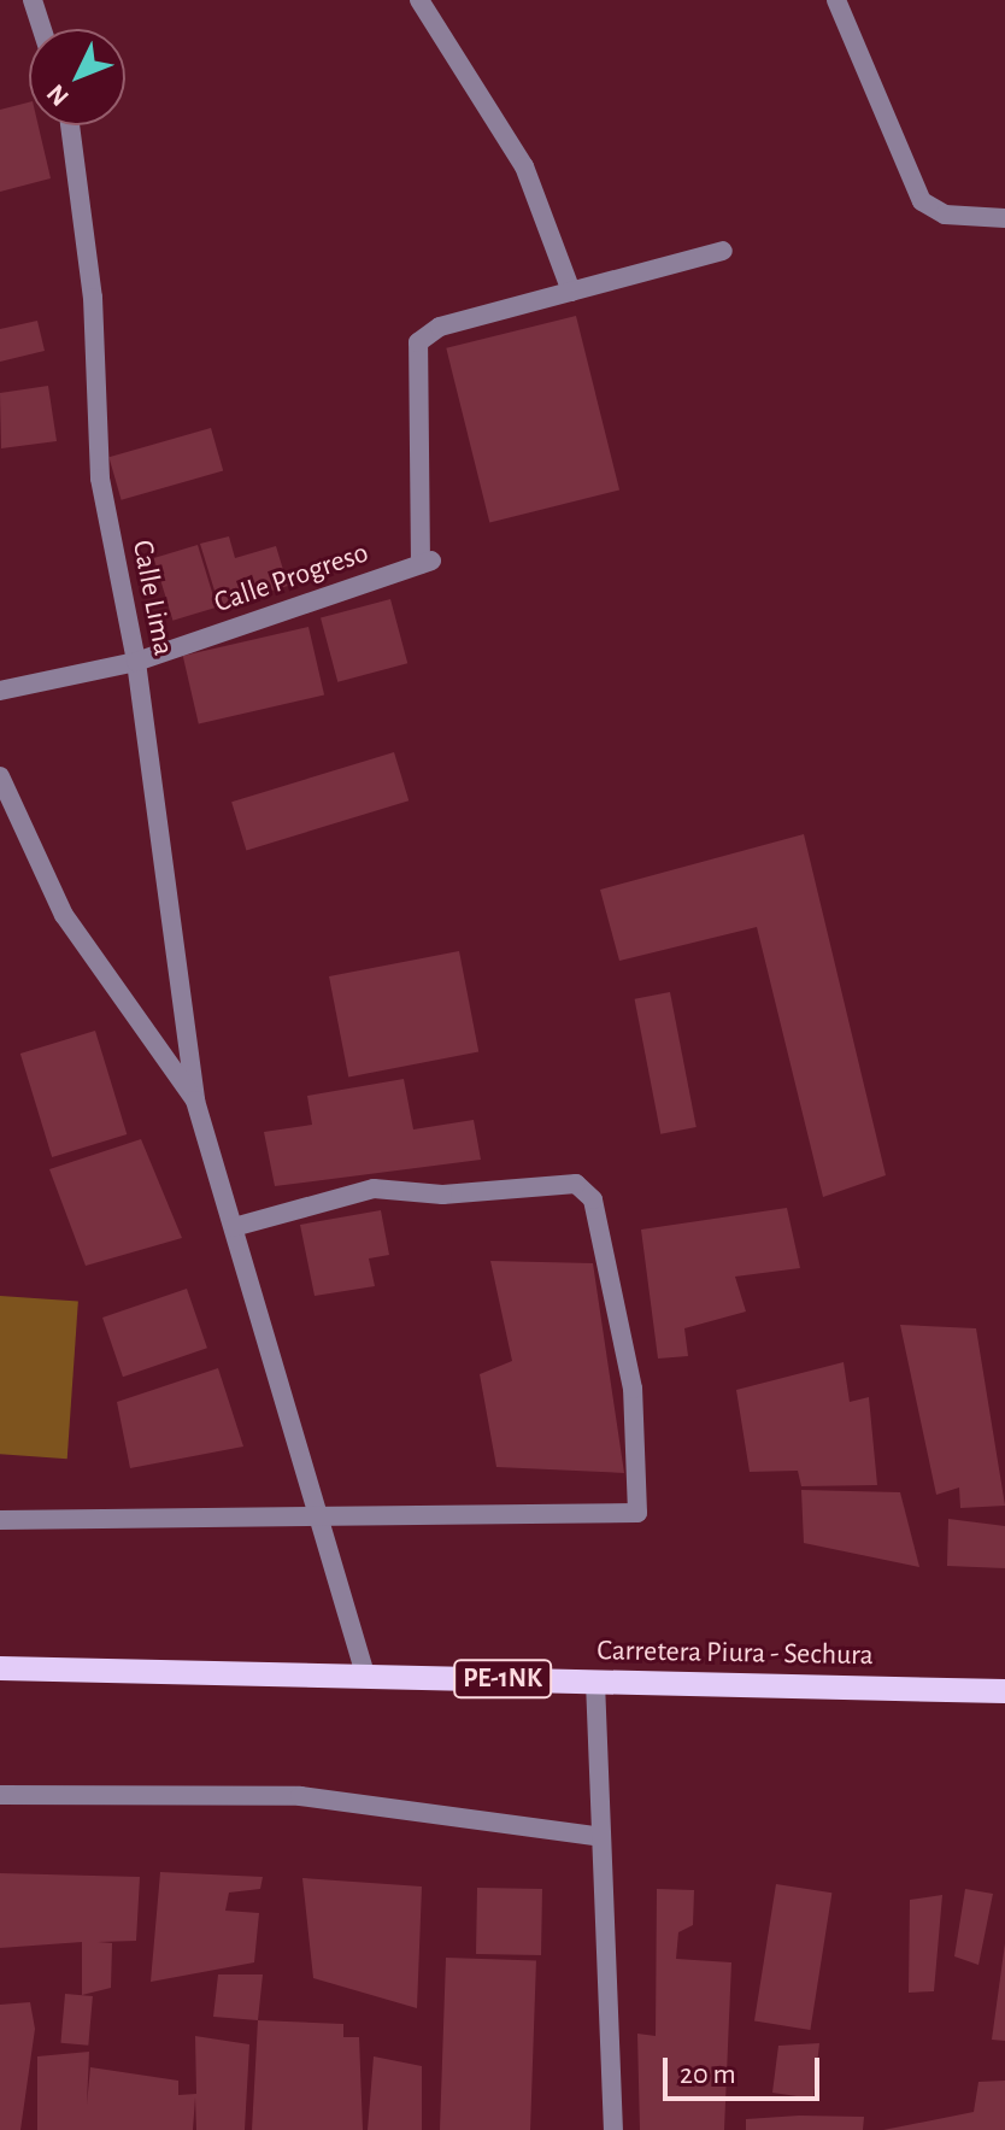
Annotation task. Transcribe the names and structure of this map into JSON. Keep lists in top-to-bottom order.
{
  "streets": {
    "main road": ["Carretera Piura - Sechura", "PE-1NK"],
    "street": ["Calle Progreso", "Calle Lima"]
  },
  "crossings": [
    ["Calle Progreso", "Calle Lima"]
  ],
  "scale_bar": "20 m",
  "north": "bottom left"
}
